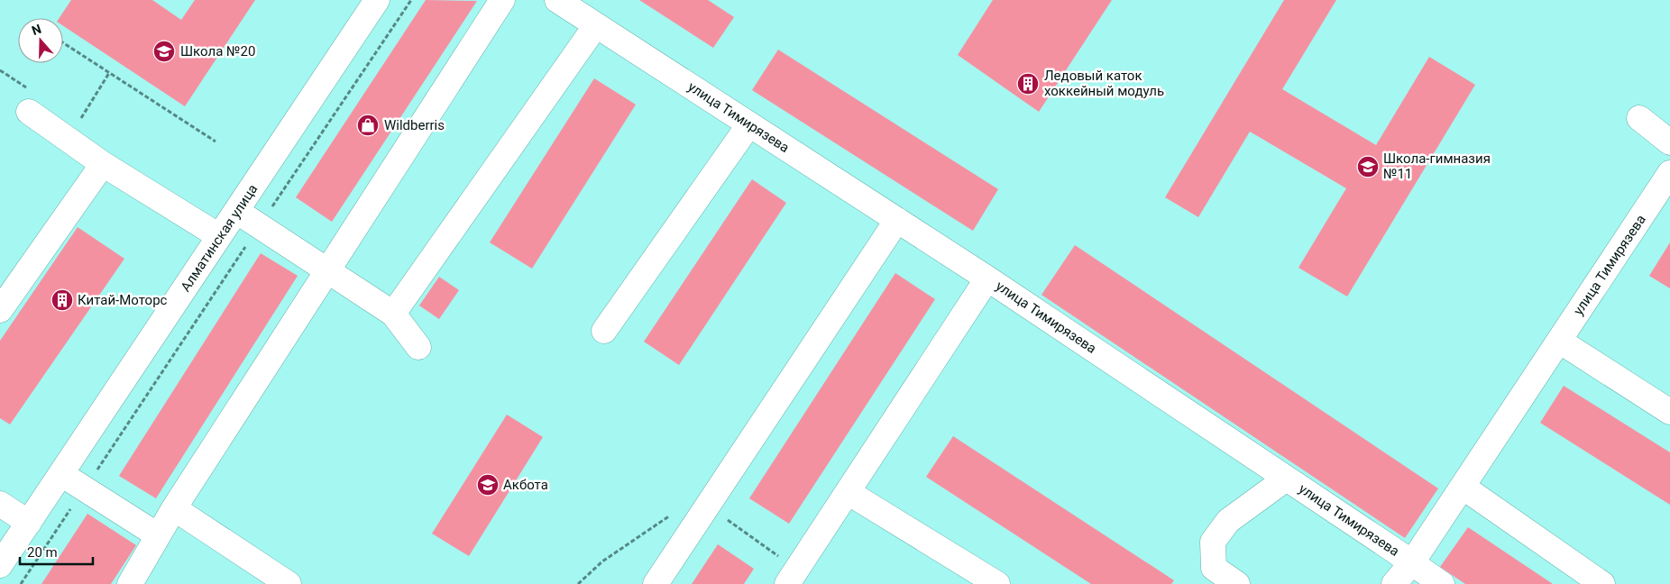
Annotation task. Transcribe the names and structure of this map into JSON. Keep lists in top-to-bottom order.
{
  "streets": {
    "street": ["улица Тимирязева", "Алматинская улица"]
  },
  "places": {
    "school or university": ["Школа №20", "Школа-гимназия №11", "Акбота"],
    "building": ["Ледовый каток хоккейный модуль", "Китай-Моторс"],
    "shop": ["Wildberris"]
  },
  "scale_bar": "20 m",
  "north": "top"
}
